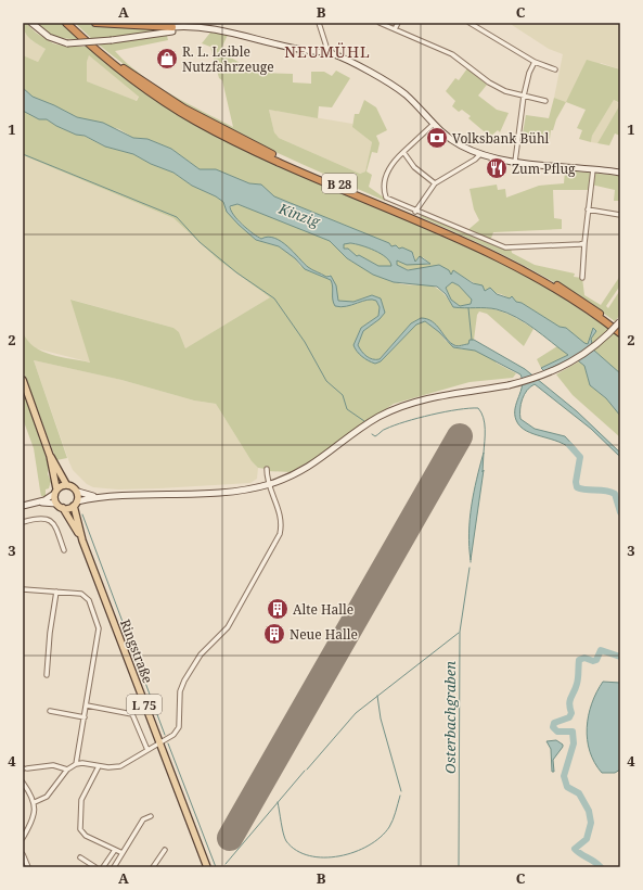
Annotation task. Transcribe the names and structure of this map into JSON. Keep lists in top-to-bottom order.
{
  "streets": {
    "highway": ["B 28"],
    "main road": ["Ringstraße", "L 75"]
  },
  "districts": ["NEUMÜHL"],
  "water": ["Kinzig", "Osterbachgraben"],
  "places": {
    "shop": ["R. L. Leible Nutzfahrzeuge"],
    "bank": ["Volksbank Bühl"],
    "restaurant": ["Zum Pflug"],
    "building": ["Alte Halle", "Neue Halle"]
  },
  "grid": {
    "columns": ["A", "B", "C"],
    "rows": [
      "1",
      "2",
      "3",
      "4"
    ]
  }
}
